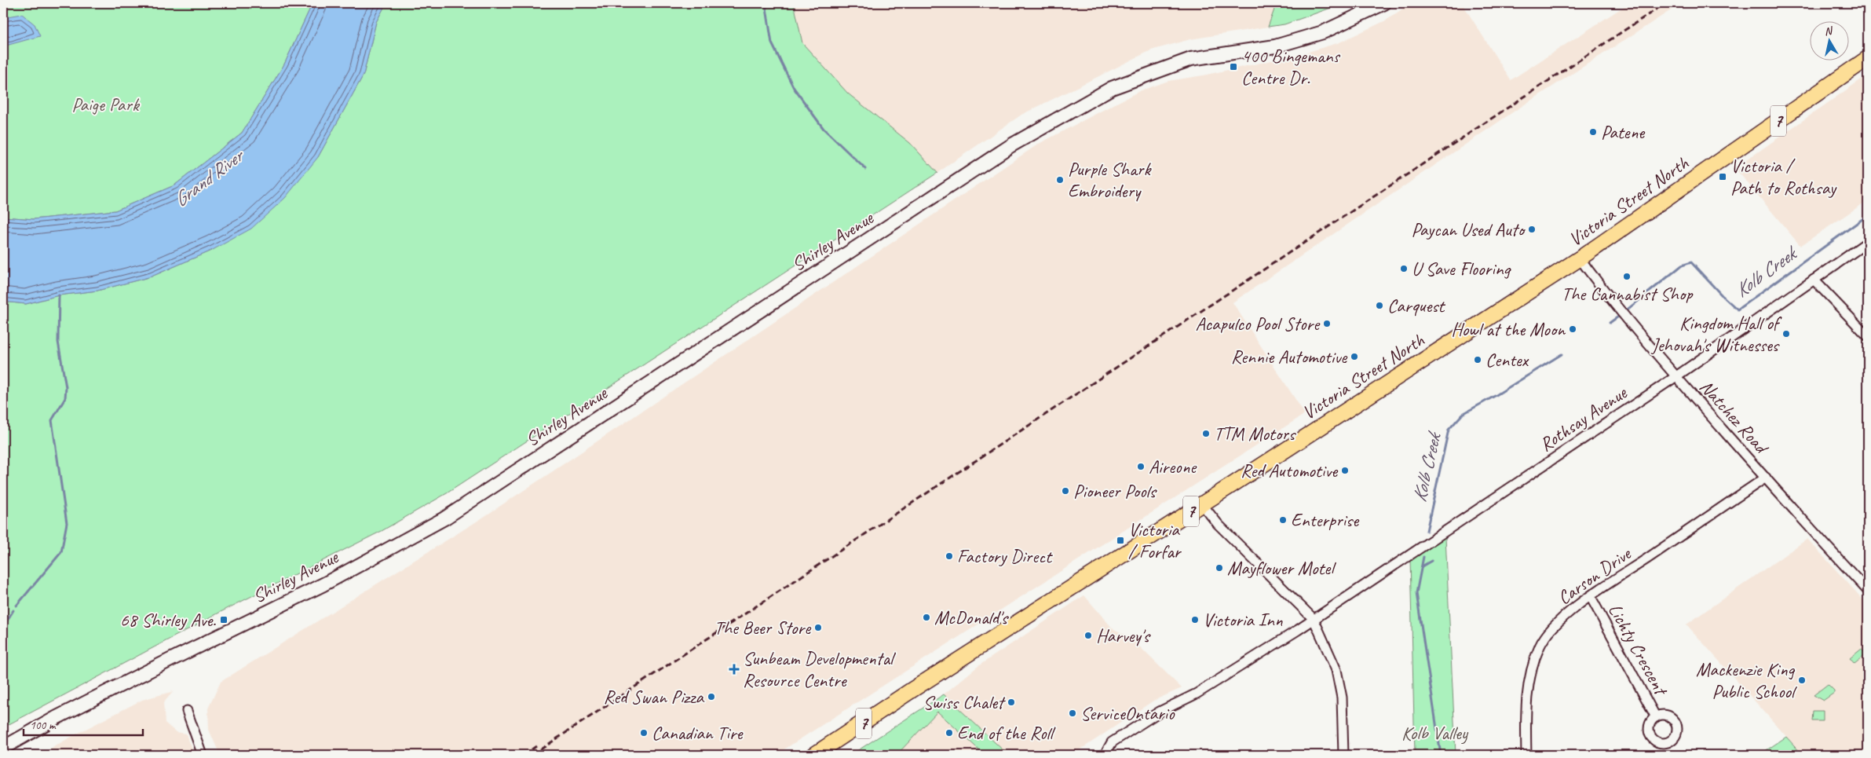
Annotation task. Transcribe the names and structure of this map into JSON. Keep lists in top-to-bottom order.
{
  "streets": {
    "main road": ["7", "Victoria Street North", "Shirley Avenue"],
    "street": [
      "Natchez Road",
      "Rothsay Avenue",
      "Carson Drive",
      "Lichty Crescent"
    ]
  },
  "crossings": [
    ["Victoria Street North", "Natchez Road"],
    ["Natchez Road", "Rothsay Avenue"],
    ["Natchez Road", "Carson Drive"],
    ["Carson Drive", "Lichty Crescent"]
  ],
  "water": ["Grand River", "Kolb Creek"],
  "parks": ["Paige Park", "Kolb Valley"],
  "places": {
    "transit": [
      "400 Bingemans Centre Dr.",
      "Victoria / Path to Rothsay",
      "Victoria / Forfar",
      "68 Shirley Ave."
    ],
    "other": [
      "Patene",
      "Purple Shark Embroidery",
      "Paycan Used Auto",
      "U Save Flooring",
      "The Cannabist Shop",
      "Carquest",
      "Acapulco Pool Store",
      "Howl at the Moon",
      "Kingdom Hall of Jehovah's Witnesses",
      "Rennie Automotive",
      "Centex",
      "TTM Motors",
      "Aireone",
      "Red Automotive",
      "Pioneer Pools",
      "Enterprise",
      "Factory Direct",
      "Mayflower Motel",
      "McDonald's",
      "Victoria Inn",
      "The Beer Store",
      "Harvey's",
      "Mackenzie King Public School",
      "Red Swan Pizza",
      "Swiss Chalet",
      "ServiceOntario",
      "Canadian Tire",
      "End of the Roll"
    ],
    "health": ["Sunbeam Developmental Resource Centre"]
  },
  "scale_bar": "100 m",
  "north": "top"
}
